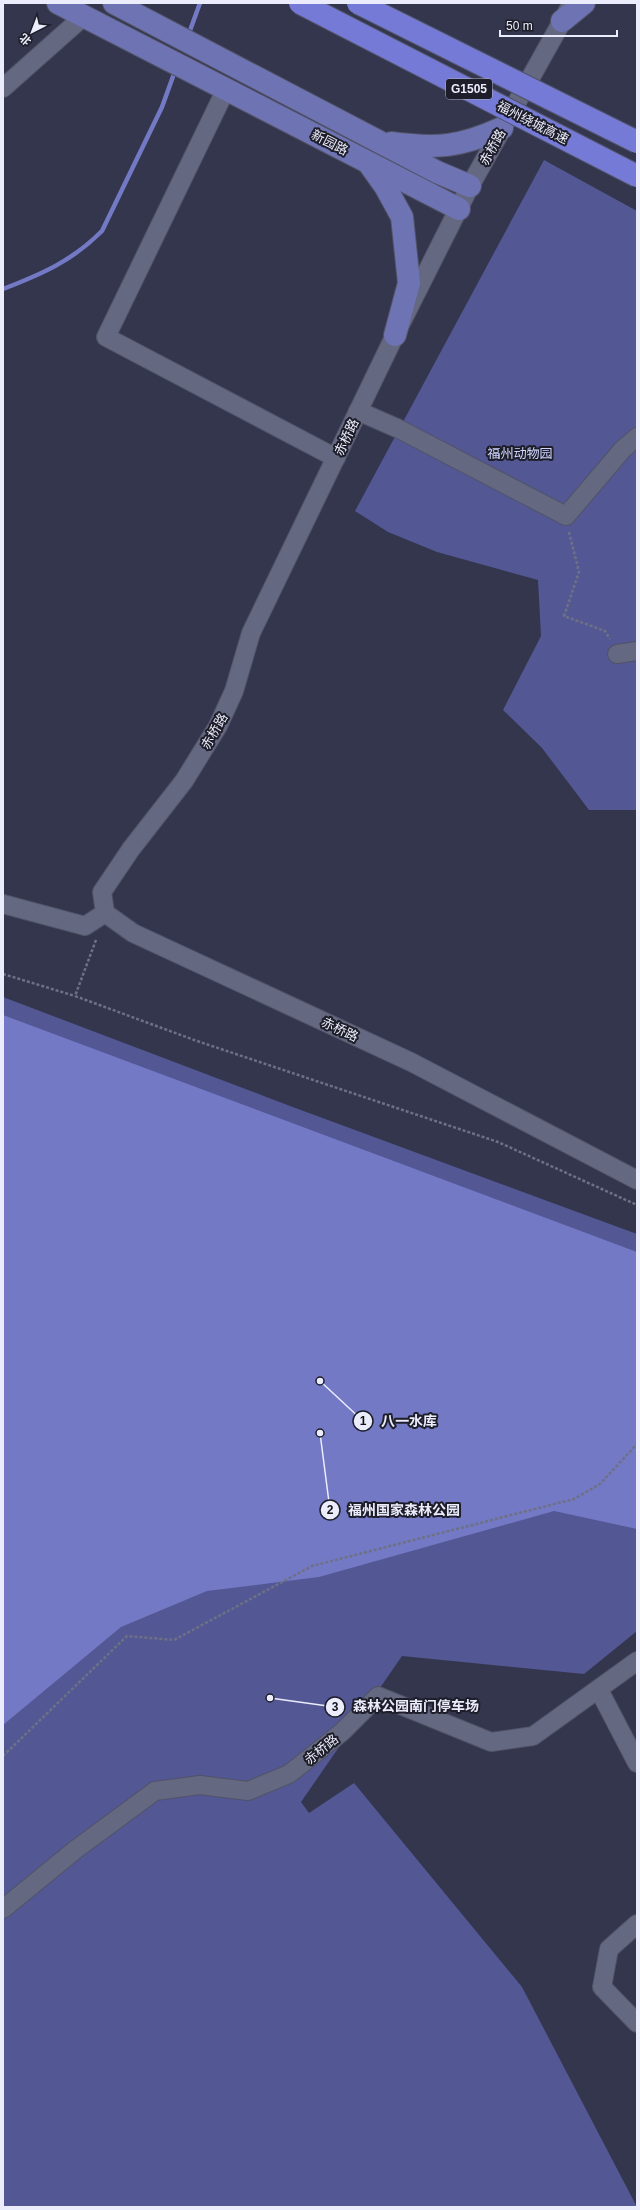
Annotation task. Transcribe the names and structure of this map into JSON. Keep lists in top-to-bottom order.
{
  "streets": {
    "highway": ["G1505", "福州绕城高速"],
    "main road": ["新园路"],
    "street": ["赤桥路"]
  },
  "crossings": [
    ["新园路", "赤桥路"]
  ],
  "parks": ["福州动物园"],
  "places": ["八一水库", "福州国家森林公园", "森林公园南门停车场"],
  "scale_bar": "50 m",
  "north": "bottom left"
}
